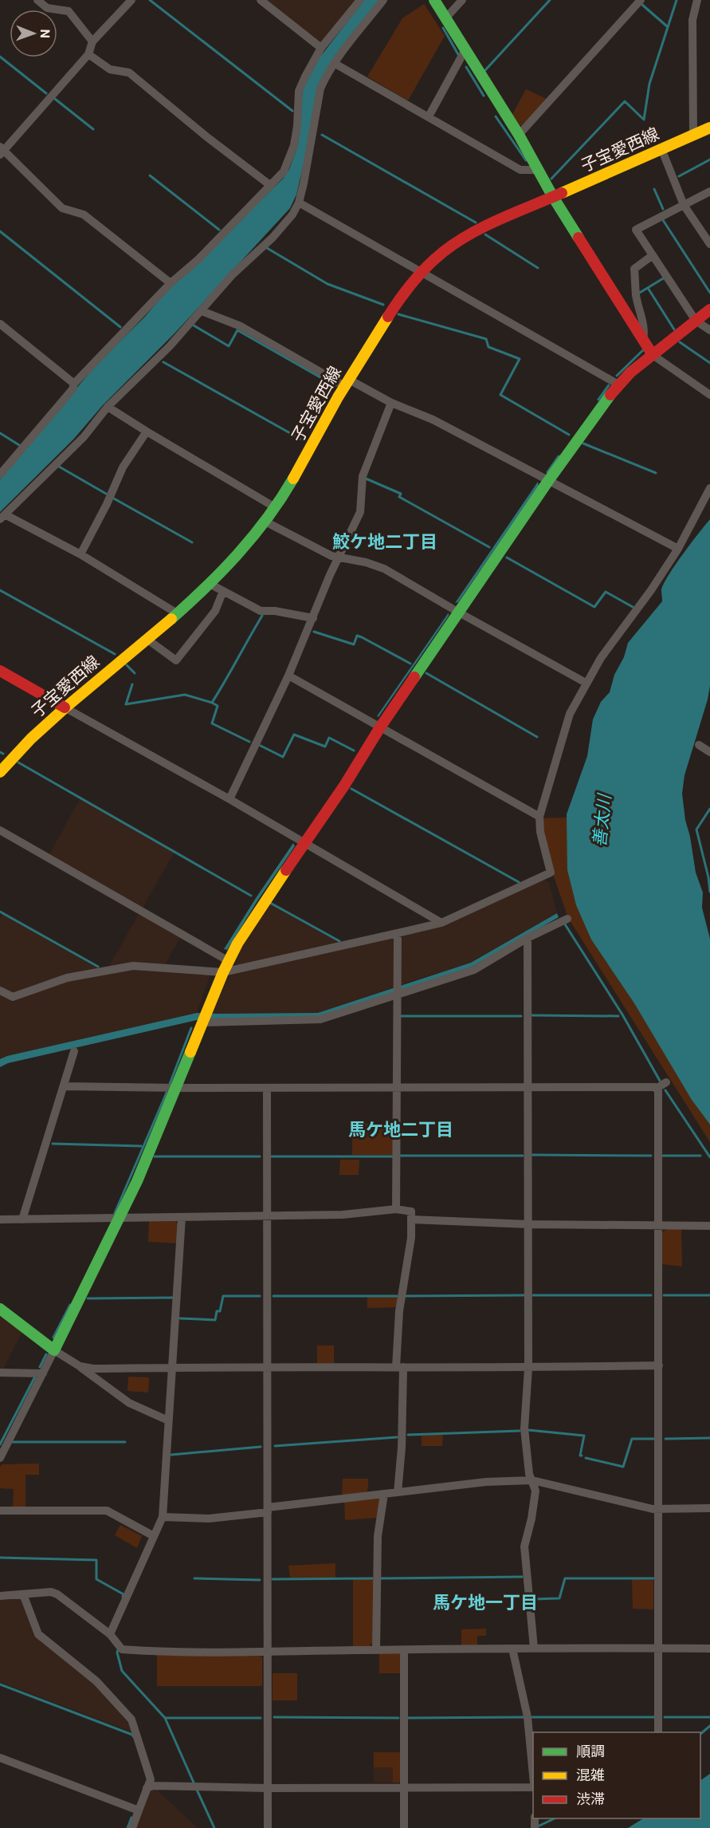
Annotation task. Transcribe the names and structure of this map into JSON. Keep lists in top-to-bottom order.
{
  "streets": {
    "street": ["子宝愛西線"]
  },
  "districts": ["鮫ケ地二丁目", "馬ケ地二丁目", "馬ケ地一丁目"],
  "water": ["善太川"],
  "legend": ["順調", "混雑", "渋滞"],
  "north": "right"
}
